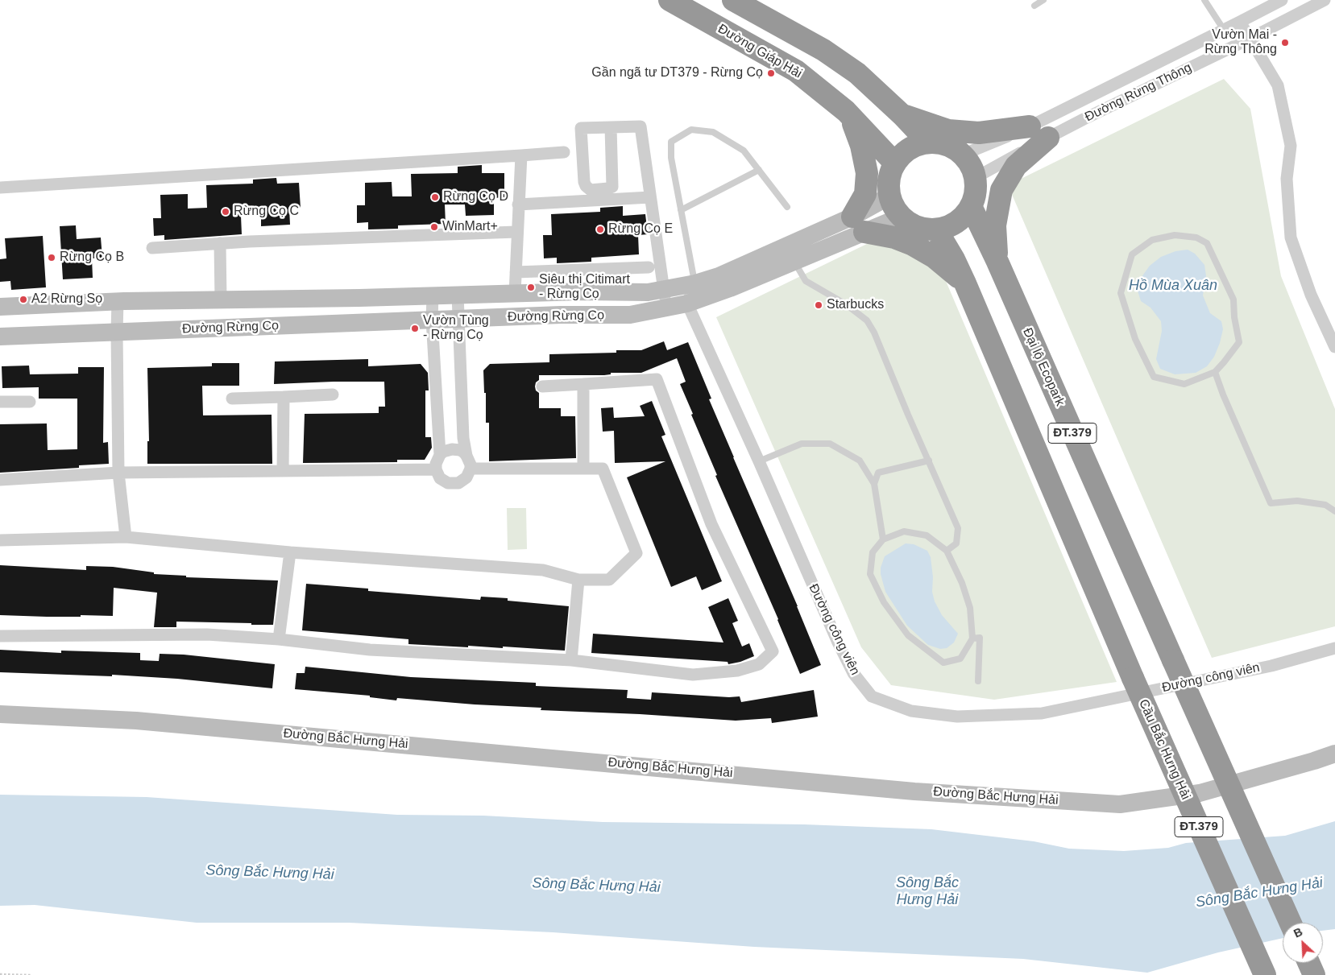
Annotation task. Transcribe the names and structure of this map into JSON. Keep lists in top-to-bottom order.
{
  "streets": {
    "highway": [
      "Đường Giáp Hải",
      "Đại lộ Ecopark",
      "ĐT.379",
      "Cầu Bắc Hưng Hải"
    ],
    "street": [
      "Đường Rừng Thông",
      "Đường Rừng Cọ",
      "Đường công viên",
      "Đường Bắc Hưng Hải"
    ]
  },
  "crossings": [
    ["Đường Giáp Hải", "Đường Rừng Thông"],
    ["Đường Giáp Hải", "Đường Rừng Cọ"],
    ["Đường Giáp Hải", "Đại lộ Ecopark"],
    ["Đường Giáp Hải", "ĐT.379"],
    ["Đường Rừng Thông", "Đường Rừng Cọ"],
    ["Đường Rừng Thông", "Đại lộ Ecopark"],
    ["Đường Rừng Thông", "ĐT.379"],
    ["Đường Rừng Cọ", "Đại lộ Ecopark"],
    ["Đường Rừng Cọ", "ĐT.379"],
    ["Đường Rừng Cọ", "Đường công viên"],
    ["Đại lộ Ecopark", "ĐT.379"],
    ["ĐT.379", "Cầu Bắc Hưng Hải"]
  ],
  "water": ["Hồ Mùa Xuân", "Sông Bắc Hưng Hải"],
  "places": [
    "Vườn Mai - Rừng Thông",
    "Gần ngã tư DT379 - Rừng Cọ",
    "Rừng Cọ D",
    "Rừng Cọ C",
    "WinMart+",
    "Rừng Cọ E",
    "Rừng Cọ B",
    "Siêu thị Citimart - Rừng Cọ",
    "A2 Rừng Sọ",
    "Starbucks",
    "Vườn Tùng - Rừng Cọ"
  ],
  "north": "top left"
}
